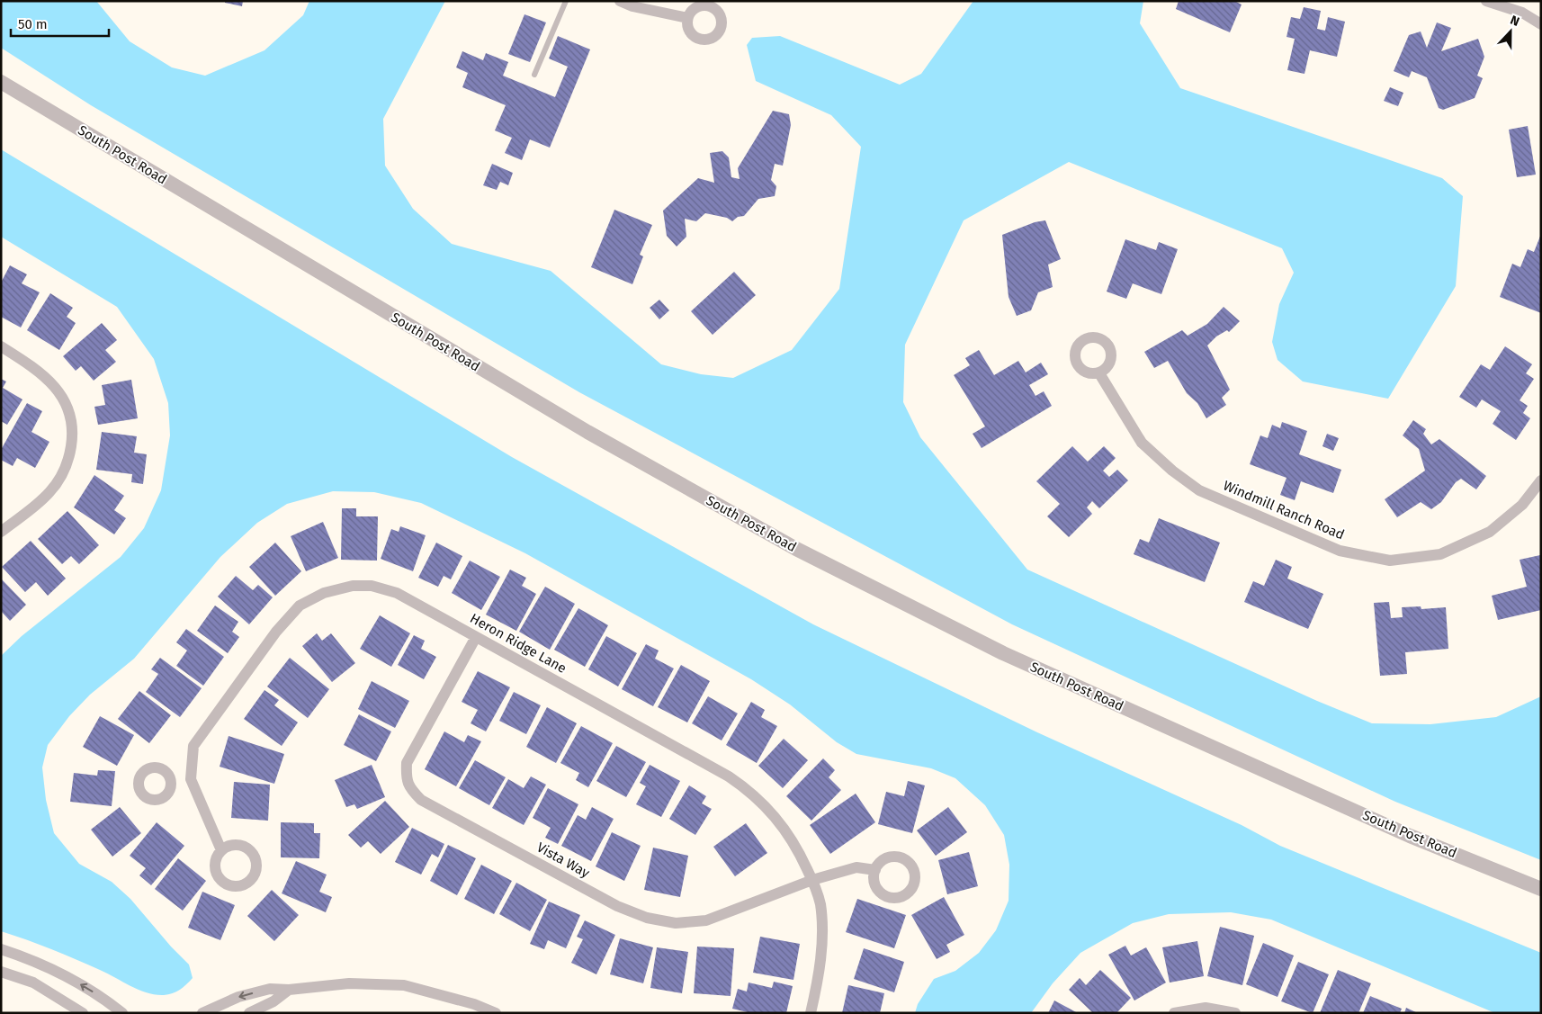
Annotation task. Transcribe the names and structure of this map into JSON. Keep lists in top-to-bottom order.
{
  "streets": {
    "street": [
      "South Post Road",
      "Windmill Ranch Road",
      "Heron Ridge Lane",
      "Vista Way"
    ]
  },
  "crossings": [
    ["Heron Ridge Lane", "Vista Way"]
  ],
  "scale_bar": "50 m",
  "north": "top"
}
